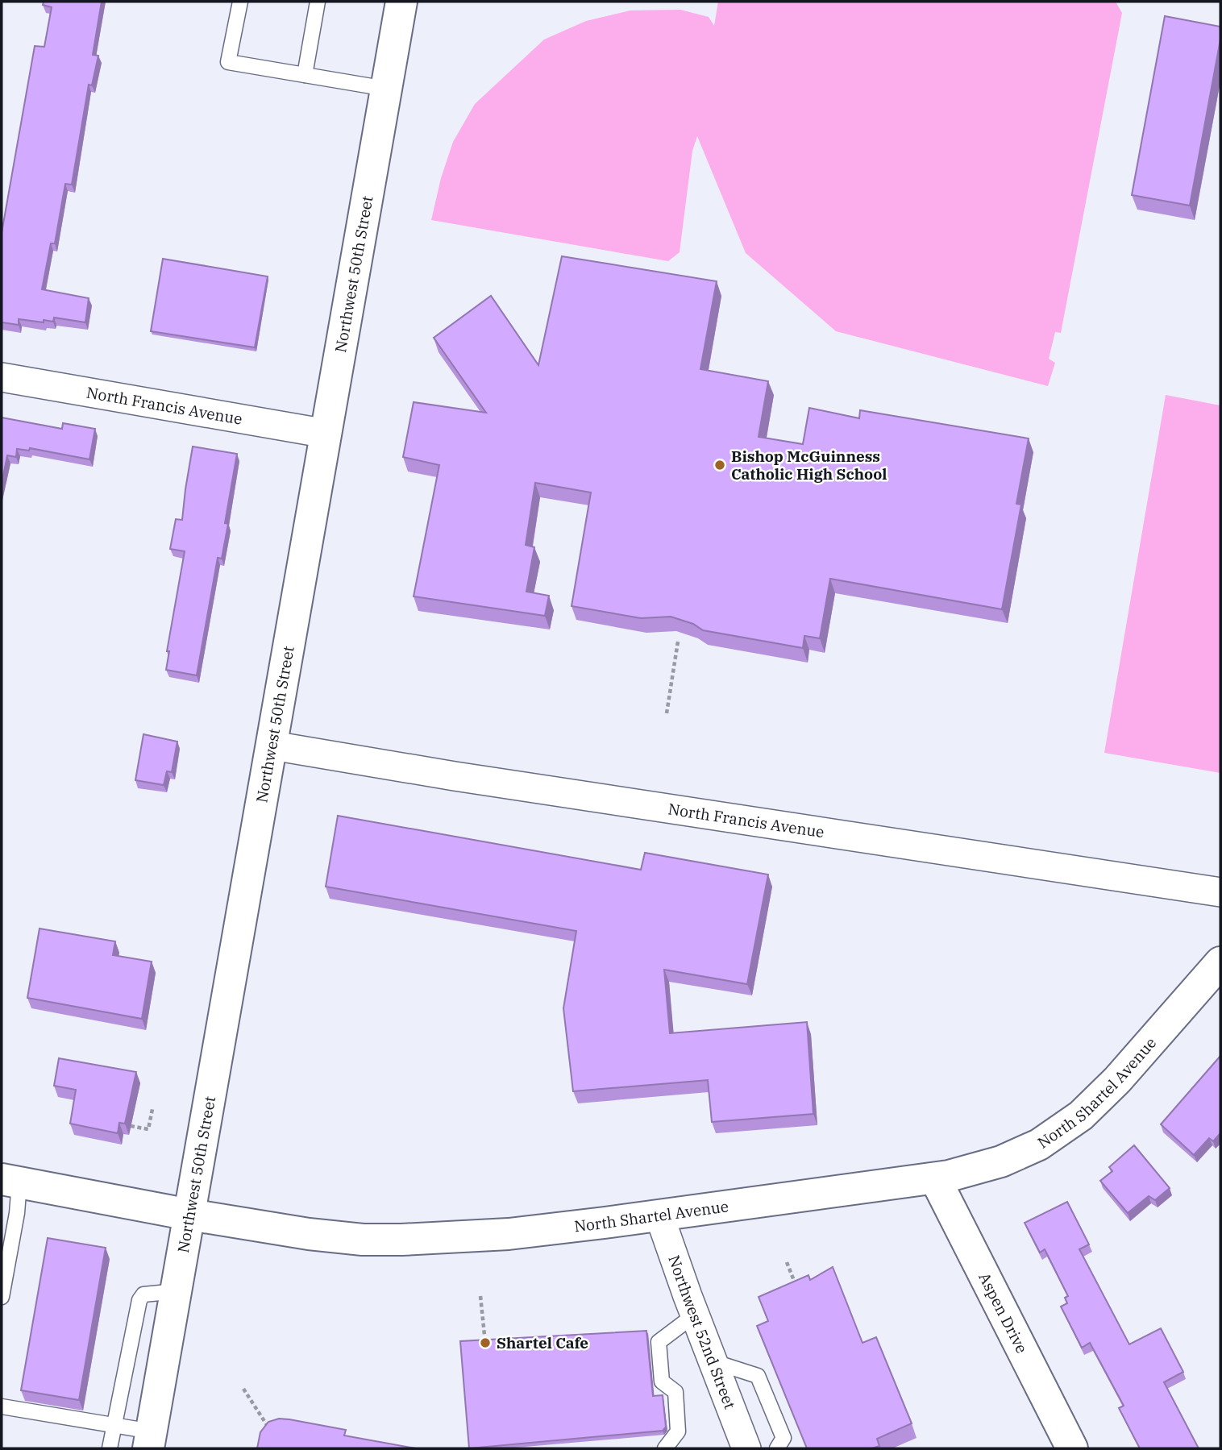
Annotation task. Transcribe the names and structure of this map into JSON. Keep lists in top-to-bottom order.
{
  "streets": {
    "street": [
      "Northwest 50th Street",
      "North Francis Avenue",
      "North Shartel Avenue",
      "Aspen Drive",
      "Northwest 52nd Street"
    ]
  },
  "crossings": [
    ["Northwest 50th Street", "North Francis Avenue"],
    ["Northwest 50th Street", "North Shartel Avenue"],
    ["North Shartel Avenue", "Aspen Drive"],
    ["North Shartel Avenue", "Northwest 52nd Street"]
  ],
  "places": ["Bishop McGuinness Catholic High School", "Shartel Cafe"]
}
